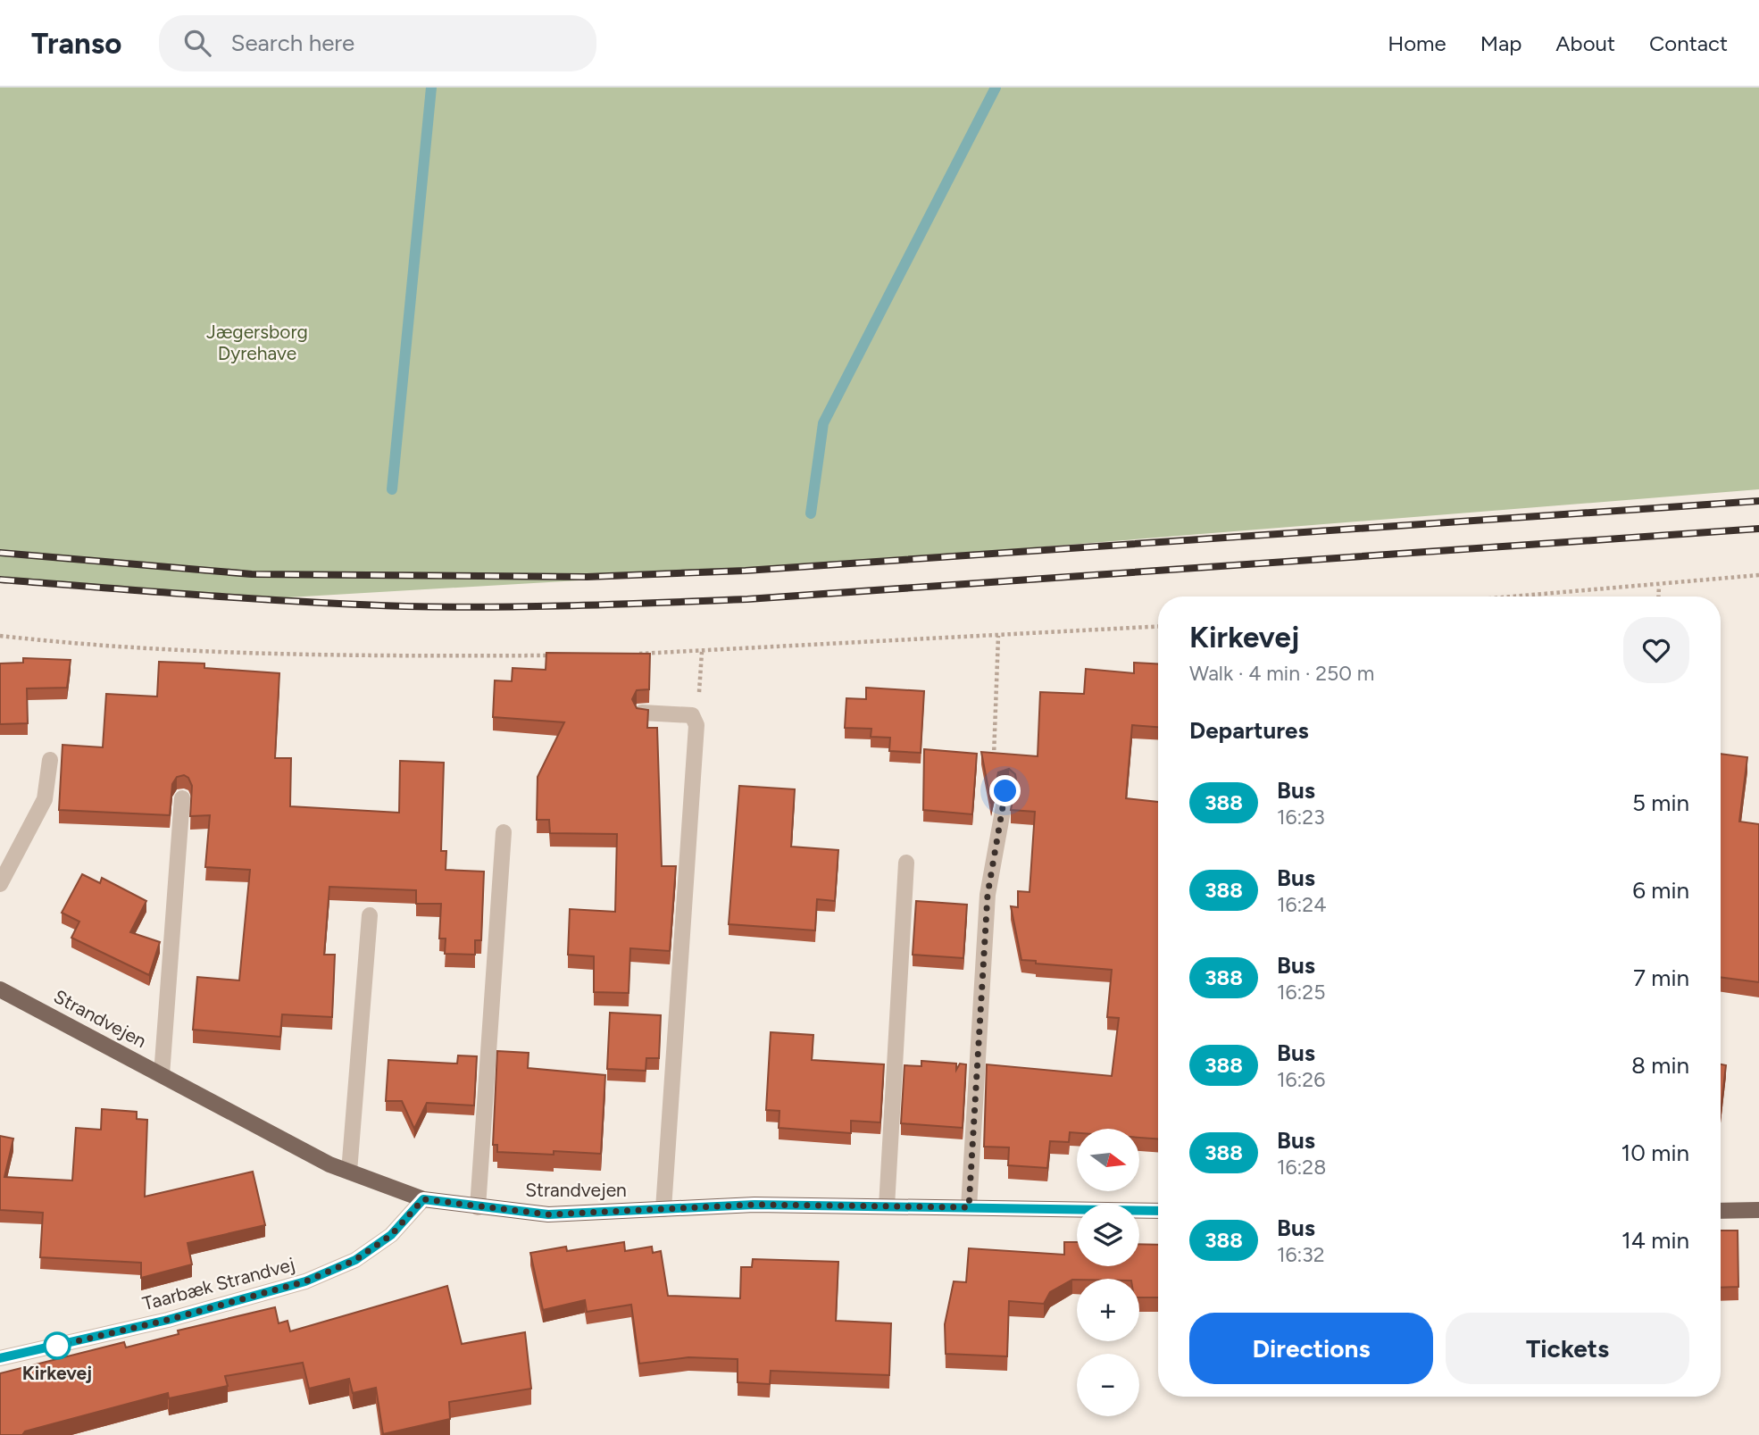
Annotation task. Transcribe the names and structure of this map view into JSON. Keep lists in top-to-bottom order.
{
  "streets": {
    "main road": ["Strandvejen"],
    "street": ["Taarbæk Strandvej"]
  },
  "crossings": [
    ["Strandvejen", "Taarbæk Strandvej"]
  ],
  "parks": ["Jægersborg Dyrehave"],
  "places": ["Kirkevej"],
  "lines": ["bus line 388"],
  "north": "right",
  "page": {
    "header": "Transo",
    "search": "Search here",
    "nav": [
      "Home",
      "Map",
      "About",
      "Contact"
    ],
    "heading": [
      ["Kirkevej", "Walk · 4 min · 250 m"],
      "Departures"
    ],
    "list": [
      {
        "mark": "388",
        "name": "Bus",
        "note": "16:23",
        "value": "5 min"
      },
      {
        "mark": "388",
        "name": "Bus",
        "note": "16:24",
        "value": "6 min"
      },
      {
        "mark": "388",
        "name": "Bus",
        "note": "16:25",
        "value": "7 min"
      },
      {
        "mark": "388",
        "name": "Bus",
        "note": "16:26",
        "value": "8 min"
      },
      {
        "mark": "388",
        "name": "Bus",
        "note": "16:28",
        "value": "10 min"
      },
      {
        "mark": "388",
        "name": "Bus",
        "note": "16:32",
        "value": "14 min"
      }
    ],
    "map_buttons": ["+", "−"],
    "buttons": ["Directions", "Tickets"]
  }
}
